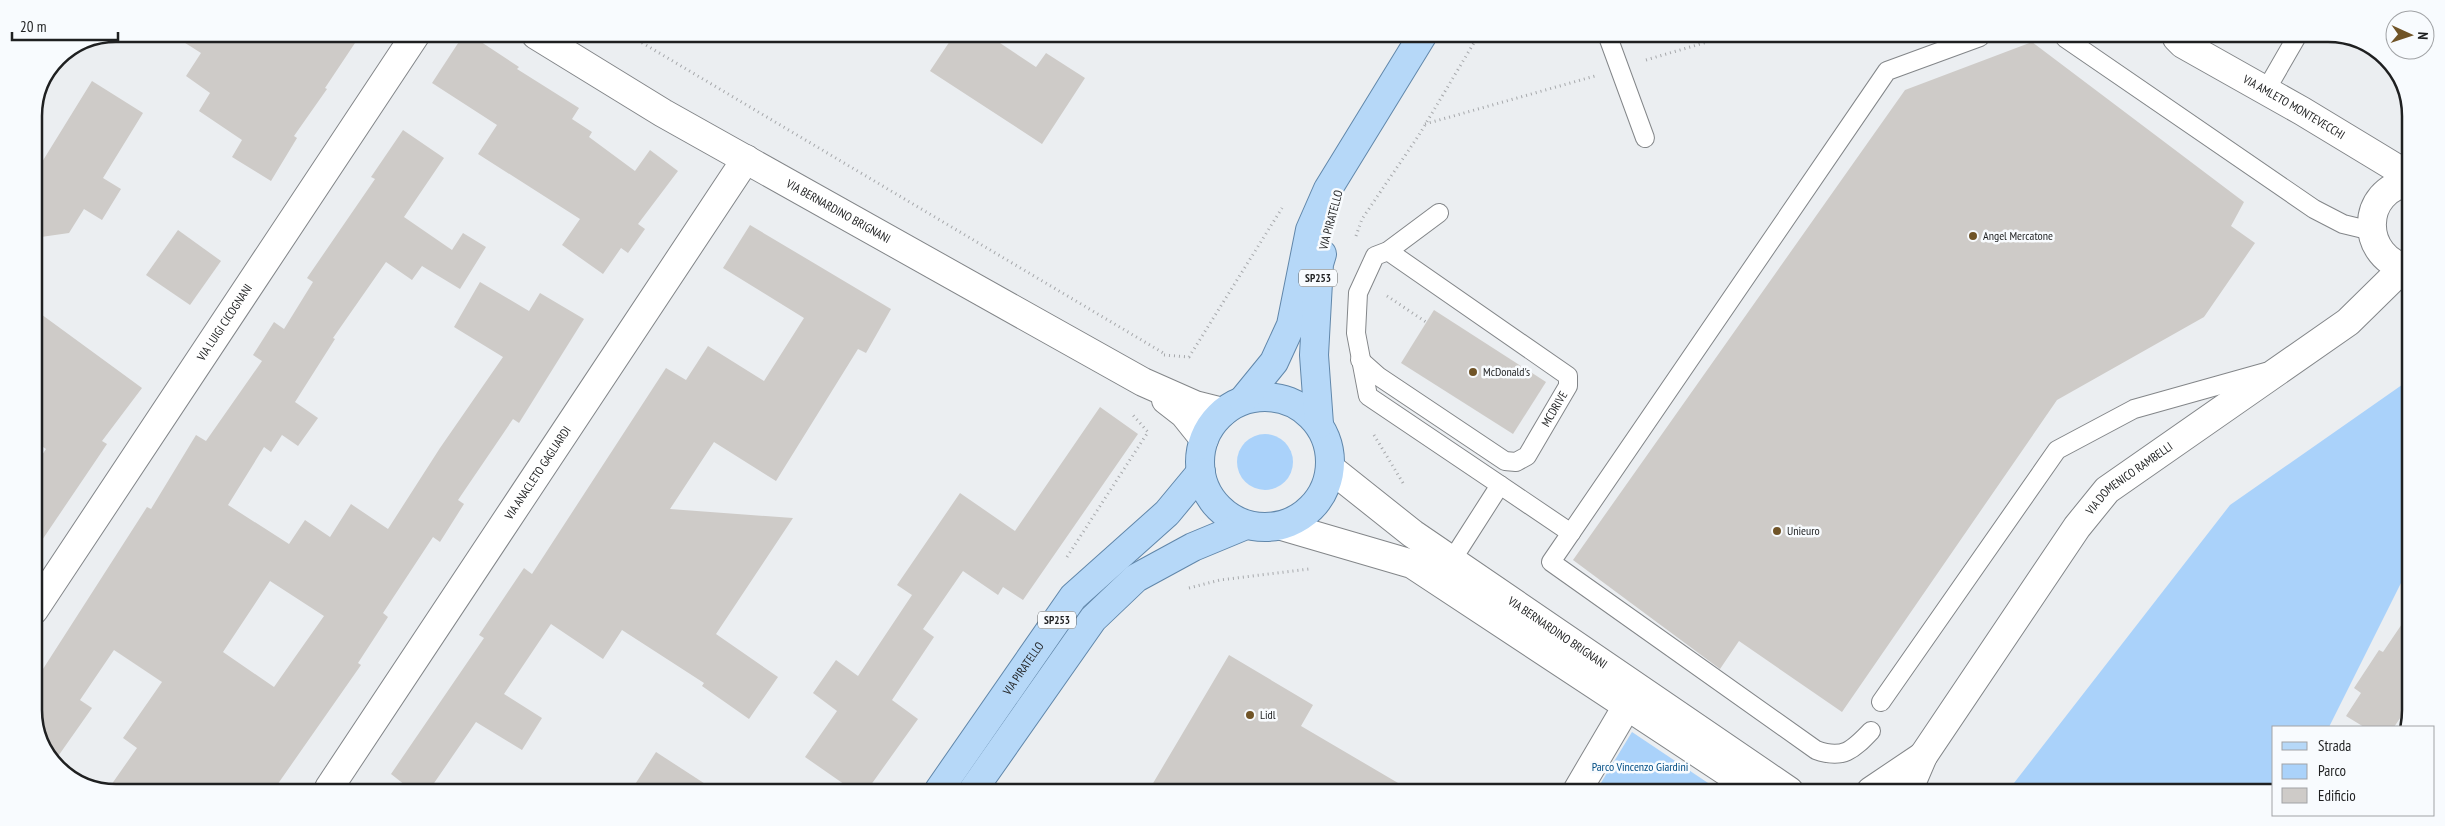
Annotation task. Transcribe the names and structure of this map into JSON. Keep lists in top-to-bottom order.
{
  "streets": {
    "main road": ["VIA PIRATELLO", "SP253"],
    "street": [
      "VIA AMLETO MONTEVECCHI",
      "VIA BERNARDINO BRIGNANI",
      "VIA LUIGI CICOGNANI",
      "VIA ANACLETO GAGLIARDI",
      "VIA DOMENICO RAMBELLI"
    ],
    "lane": ["MCDRIVE"]
  },
  "crossings": [
    ["VIA BERNARDINO BRIGNANI", "VIA PIRATELLO"],
    ["VIA BERNARDINO BRIGNANI", "VIA ANACLETO GAGLIARDI"]
  ],
  "parks": ["Parco Vincenzo Giardini"],
  "places": [
    "Angel Mercatone",
    "McDonald's",
    "Unieuro",
    "Lidl"
  ],
  "legend": ["Strada", "Parco", "Edificio"],
  "scale_bar": "20 m",
  "north": "right"
}
